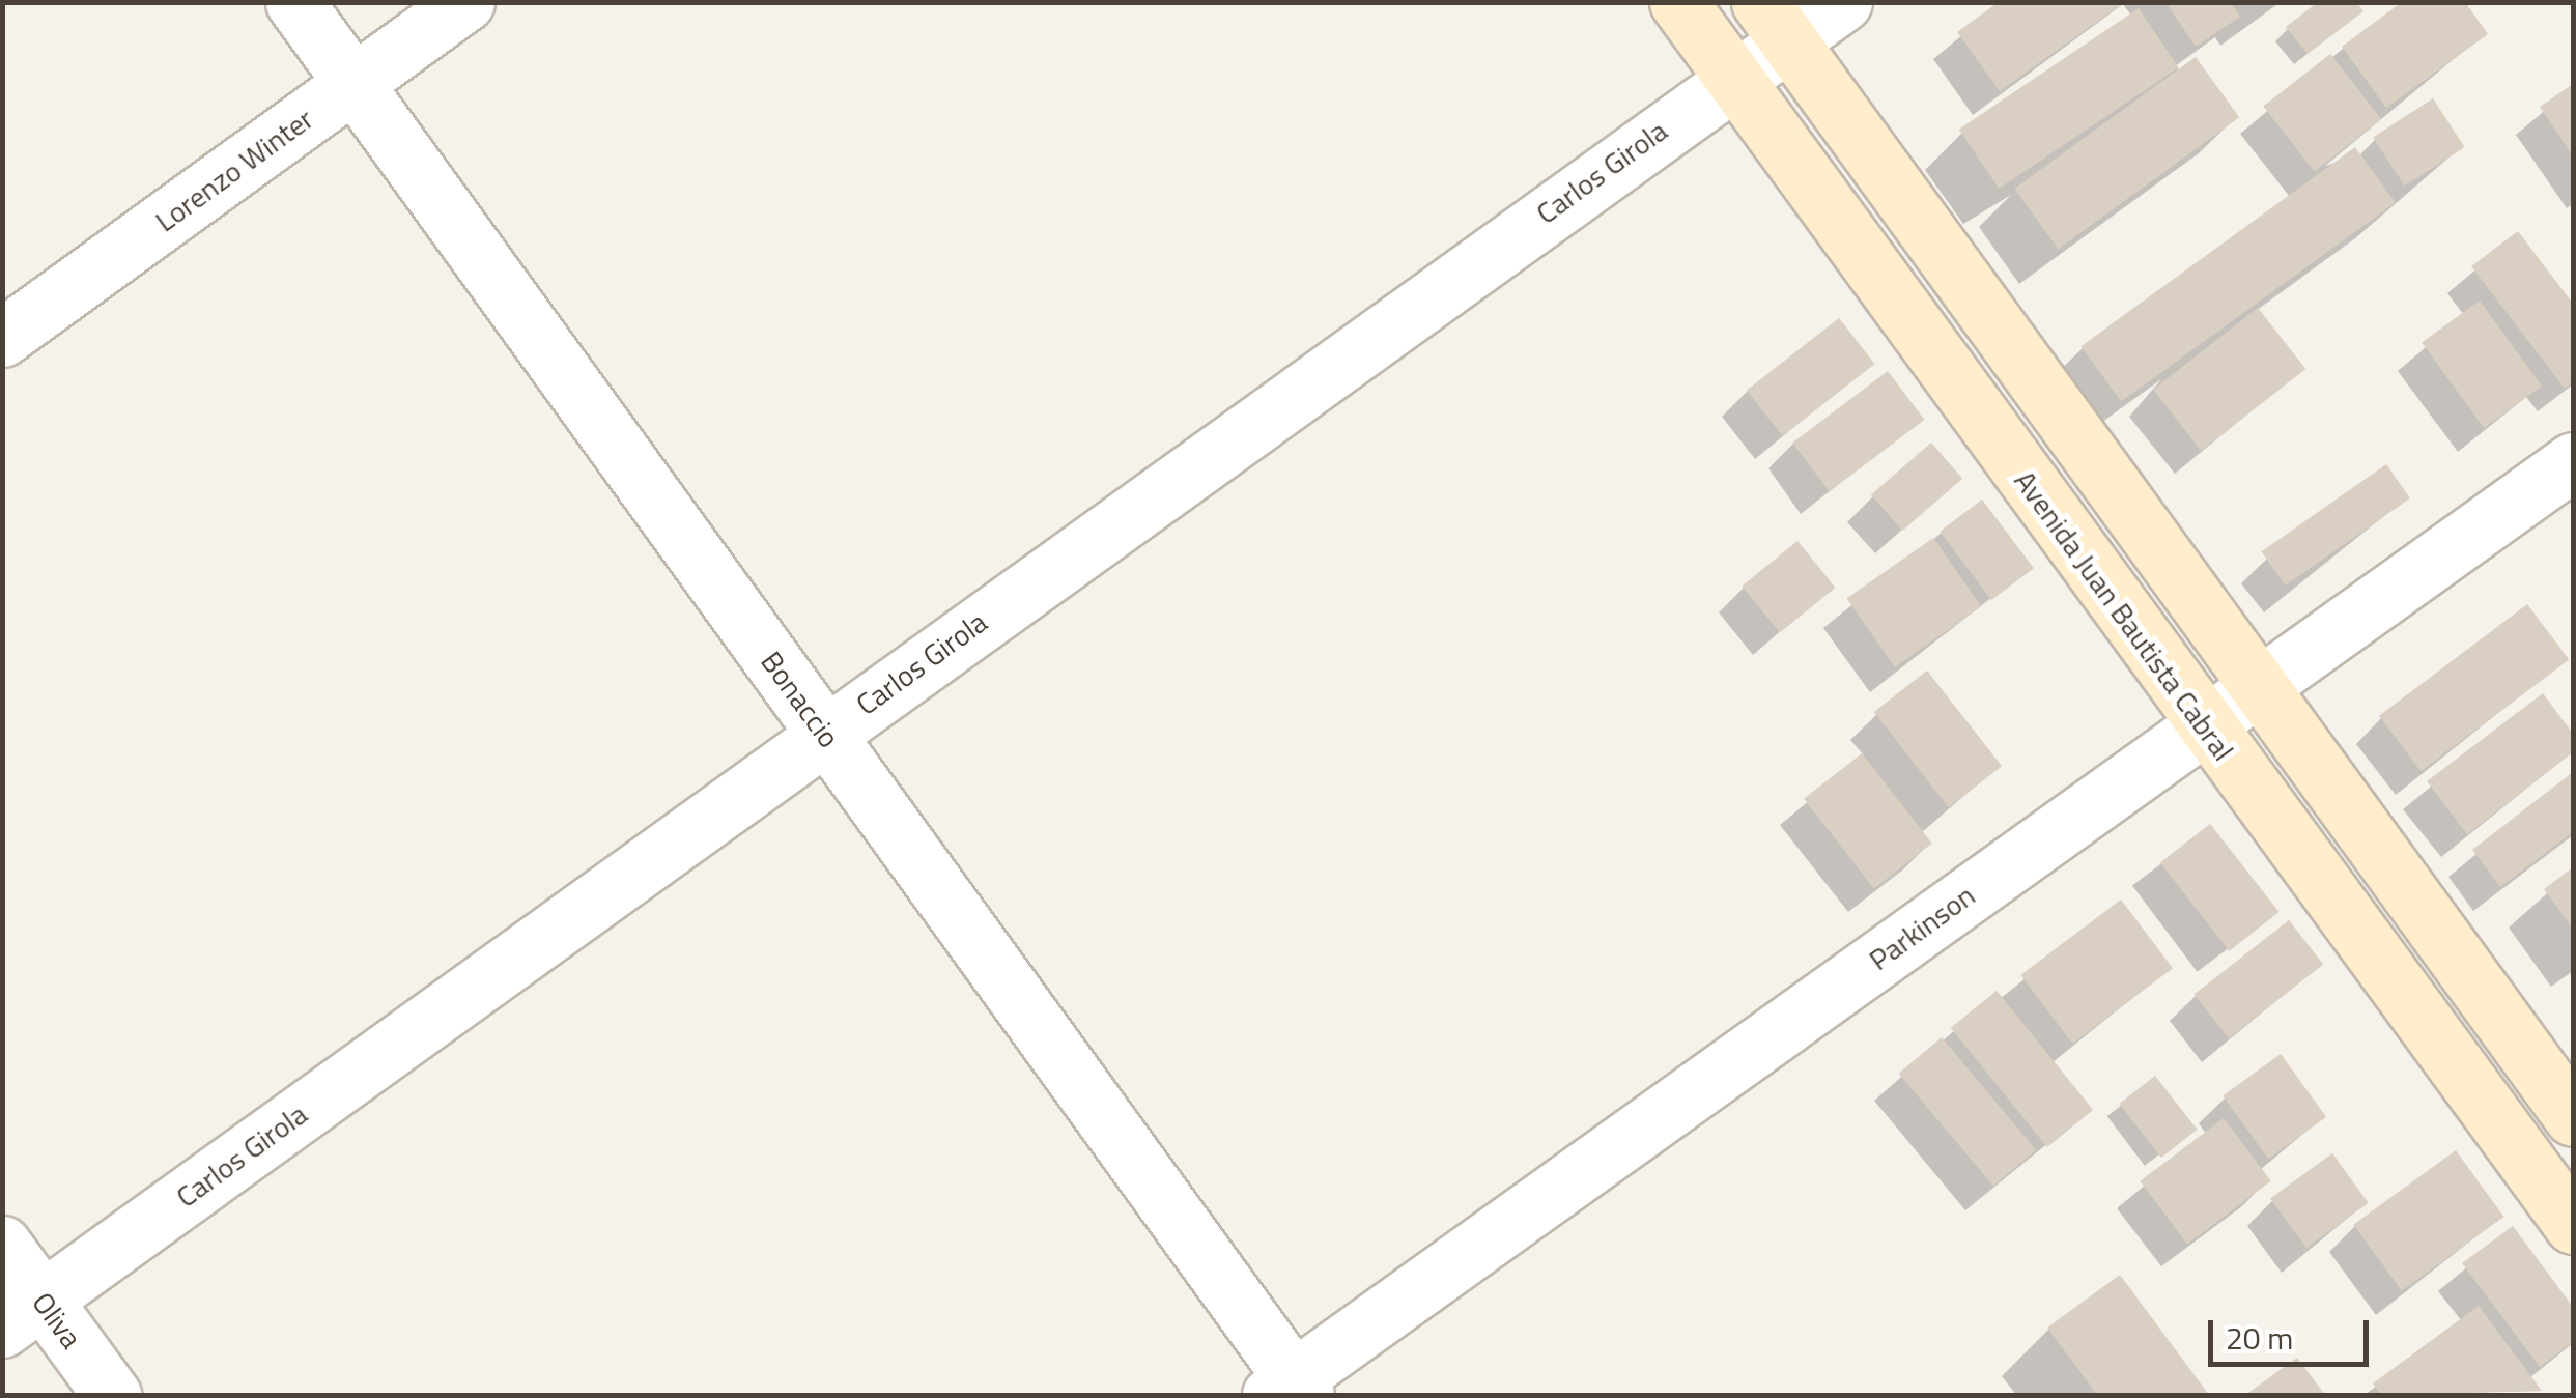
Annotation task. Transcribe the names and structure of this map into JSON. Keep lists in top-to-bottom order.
{
  "streets": {
    "main road": ["Avenida Juan Bautista Cabral"],
    "street": [
      "Lorenzo Winter",
      "Carlos Girola",
      "Bonaccio",
      "Parkinson",
      "Oliva"
    ]
  },
  "crossings": [
    ["Lorenzo Winter", "Bonaccio"],
    ["Carlos Girola", "Avenida Juan Bautista Cabral"],
    ["Carlos Girola", "Bonaccio"],
    ["Carlos Girola", "Oliva"],
    ["Avenida Juan Bautista Cabral", "Parkinson"],
    ["Bonaccio", "Parkinson"]
  ],
  "scale_bar": "20 m"
}
